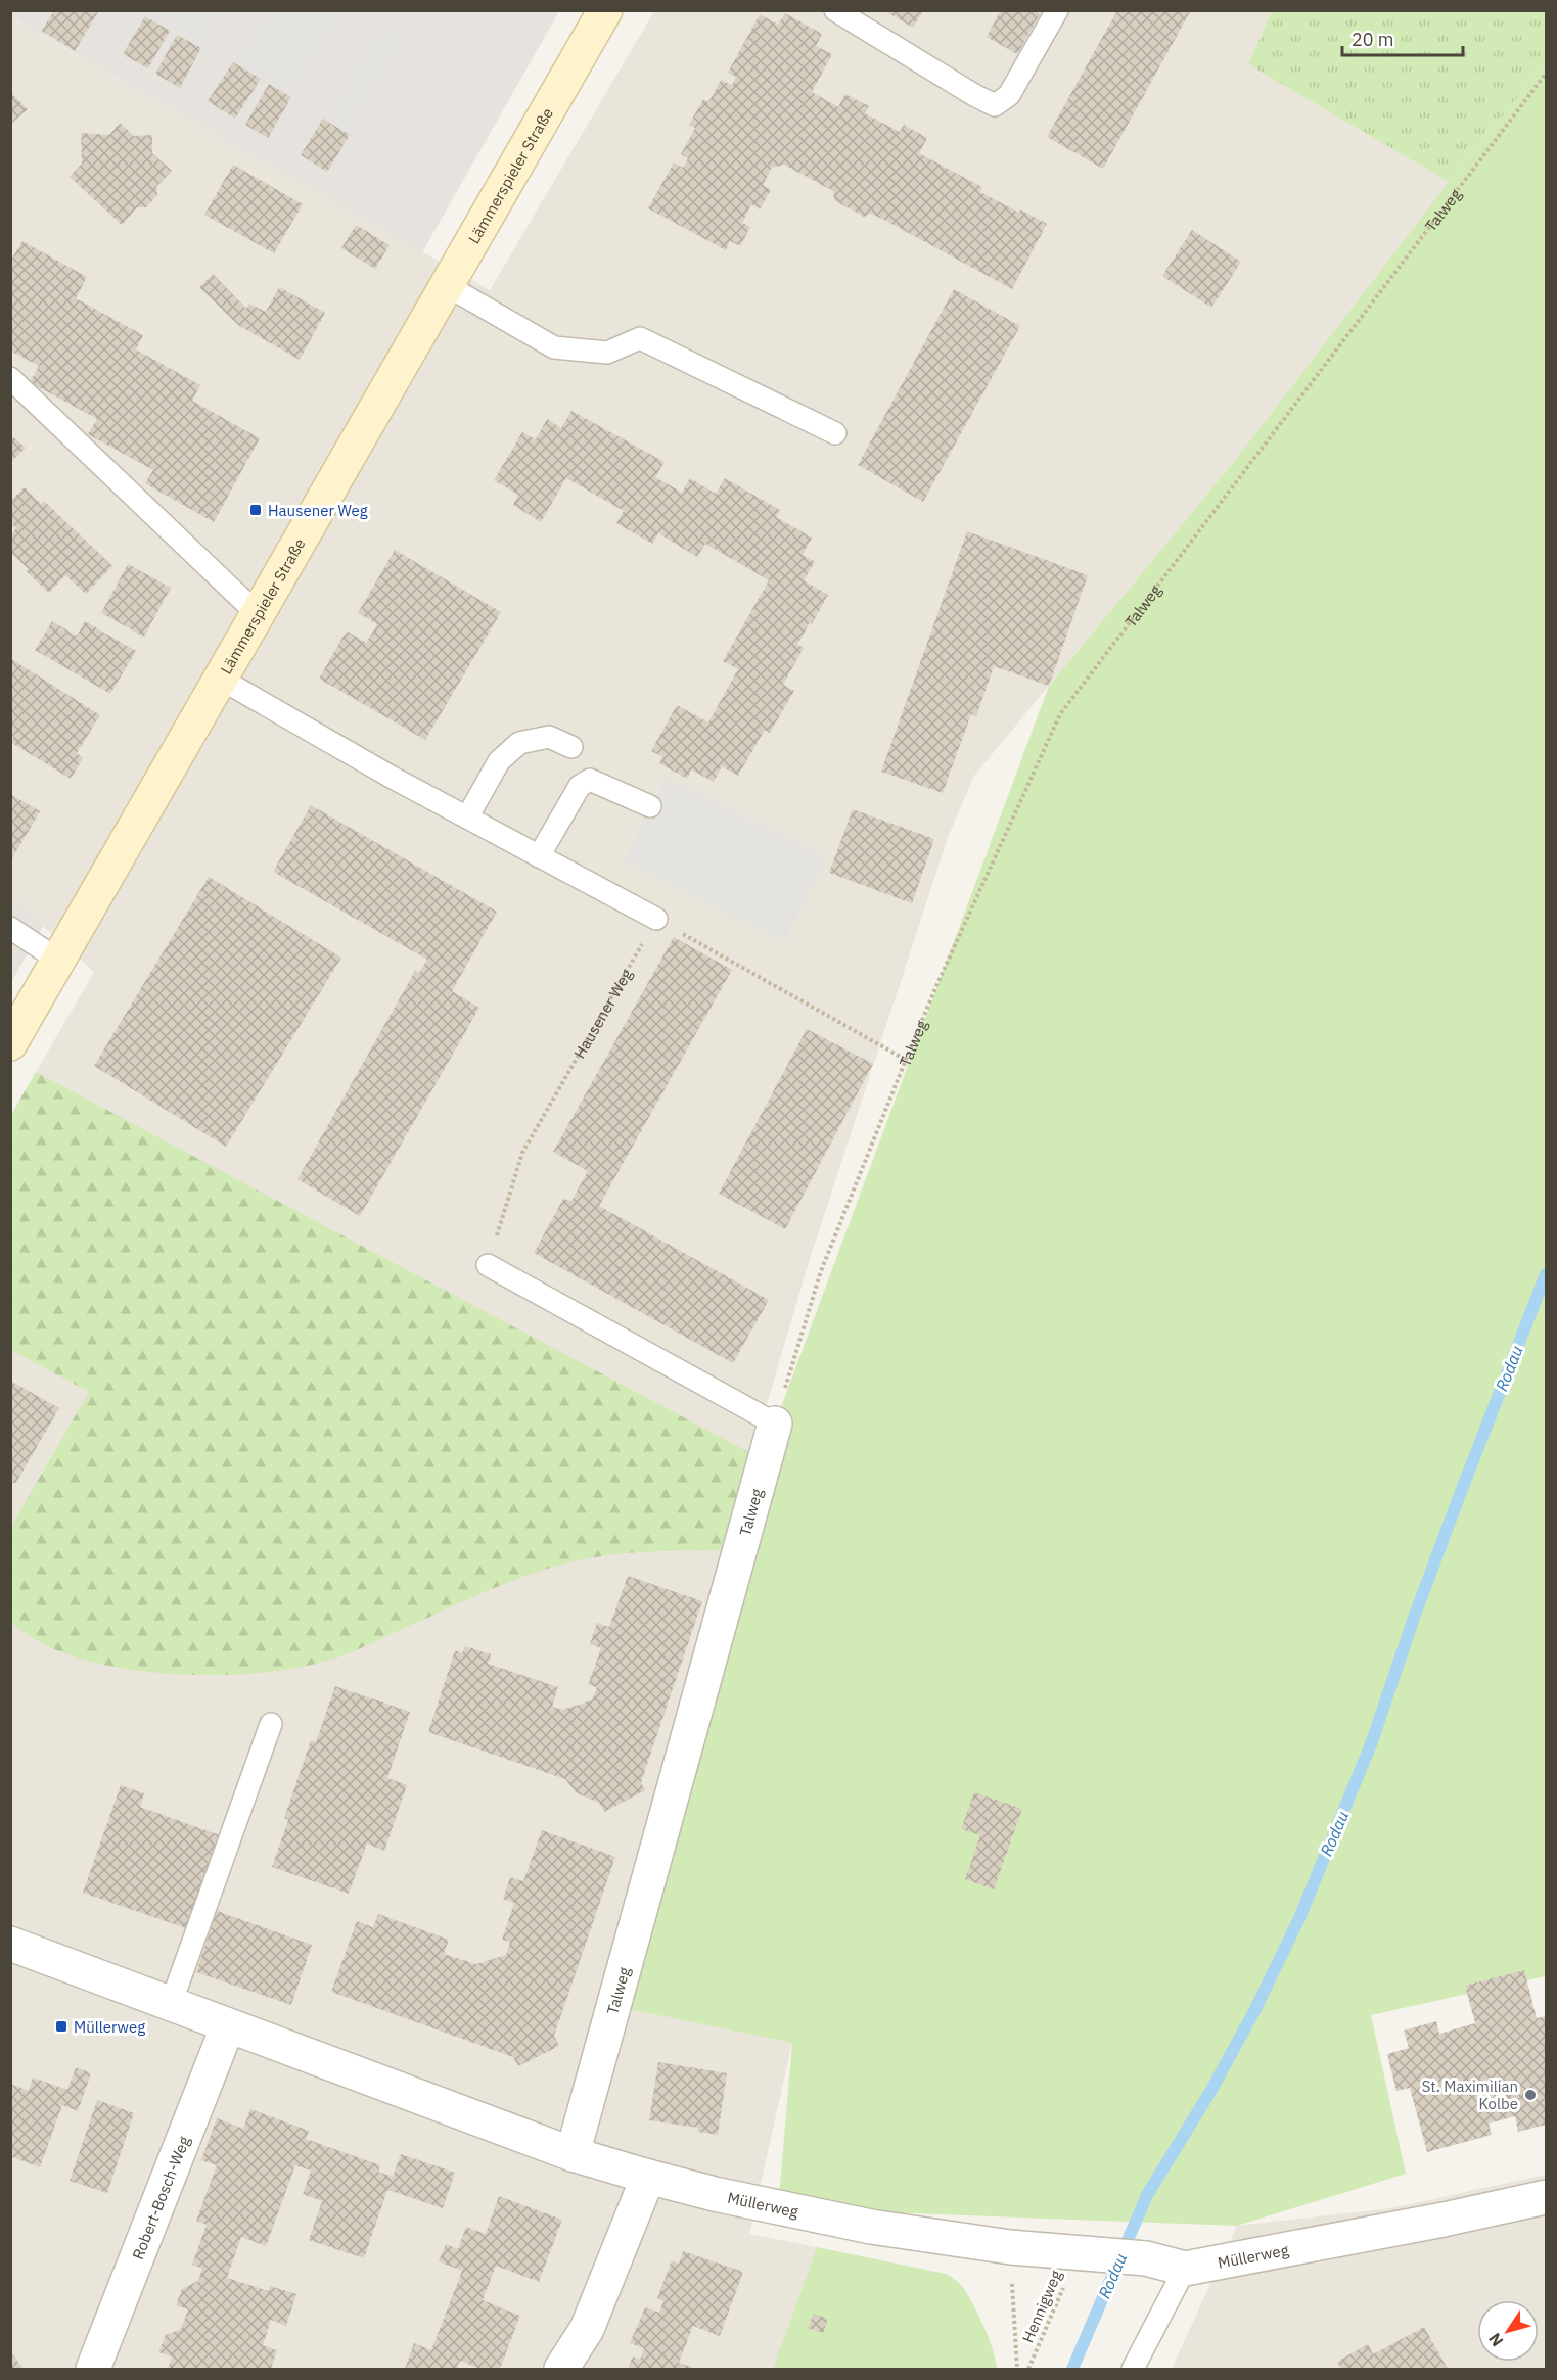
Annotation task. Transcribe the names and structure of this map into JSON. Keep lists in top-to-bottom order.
{
  "streets": {
    "main road": ["Lämmerspieler Straße"],
    "street": ["Talweg", "Robert-Bosch-Weg", "Müllerweg"],
    "path": ["Hausener Weg", "Hennigweg"]
  },
  "crossings": [
    ["Talweg", "Müllerweg"],
    ["Robert-Bosch-Weg", "Müllerweg"],
    ["Müllerweg", "Hennigweg"]
  ],
  "water": ["Rodau"],
  "places": {
    "transit": ["Hausener Weg", "Müllerweg"],
    "other": ["St. Maximilian Kolbe"]
  },
  "scale_bar": "20 m",
  "north": "bottom left"
}
